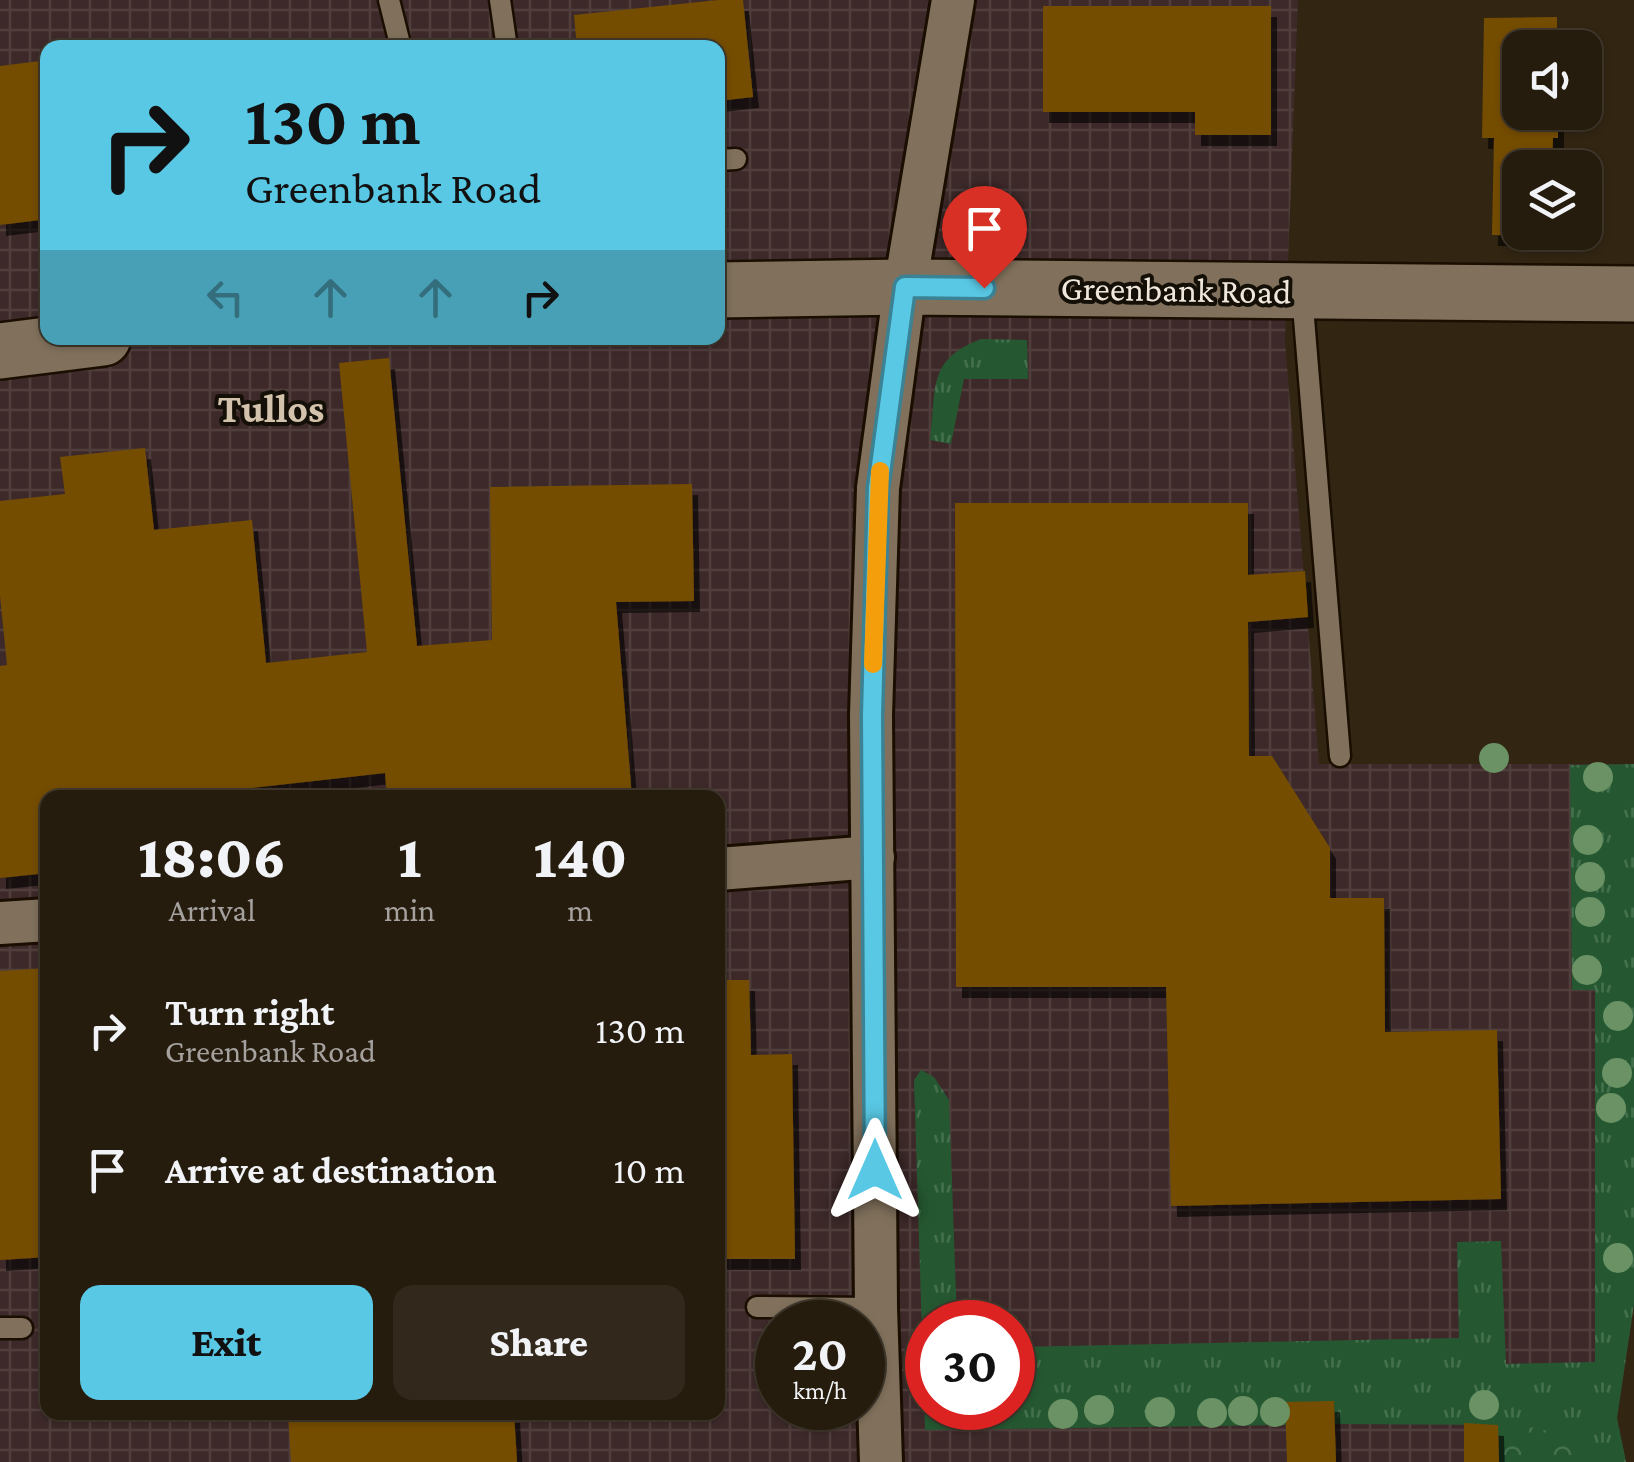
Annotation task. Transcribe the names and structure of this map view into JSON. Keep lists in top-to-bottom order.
{
  "streets": {
    "street": ["Greenbank Road"]
  },
  "districts": ["Tullos"],
  "page": {
    "turn": ["130 m", "Greenbank Road"],
    "eta": [
      "18:06",
      "Arrival",
      "1",
      "min",
      "140",
      "m"
    ],
    "list": [
      {
        "name": "Turn right",
        "note": "Greenbank Road",
        "value": "130 m"
      },
      {
        "name": "Arrive at destination",
        "value": "10 m"
      }
    ],
    "buttons": ["Exit", "Share"],
    "speed": "20 km/h",
    "limit": "30"
  }
}
